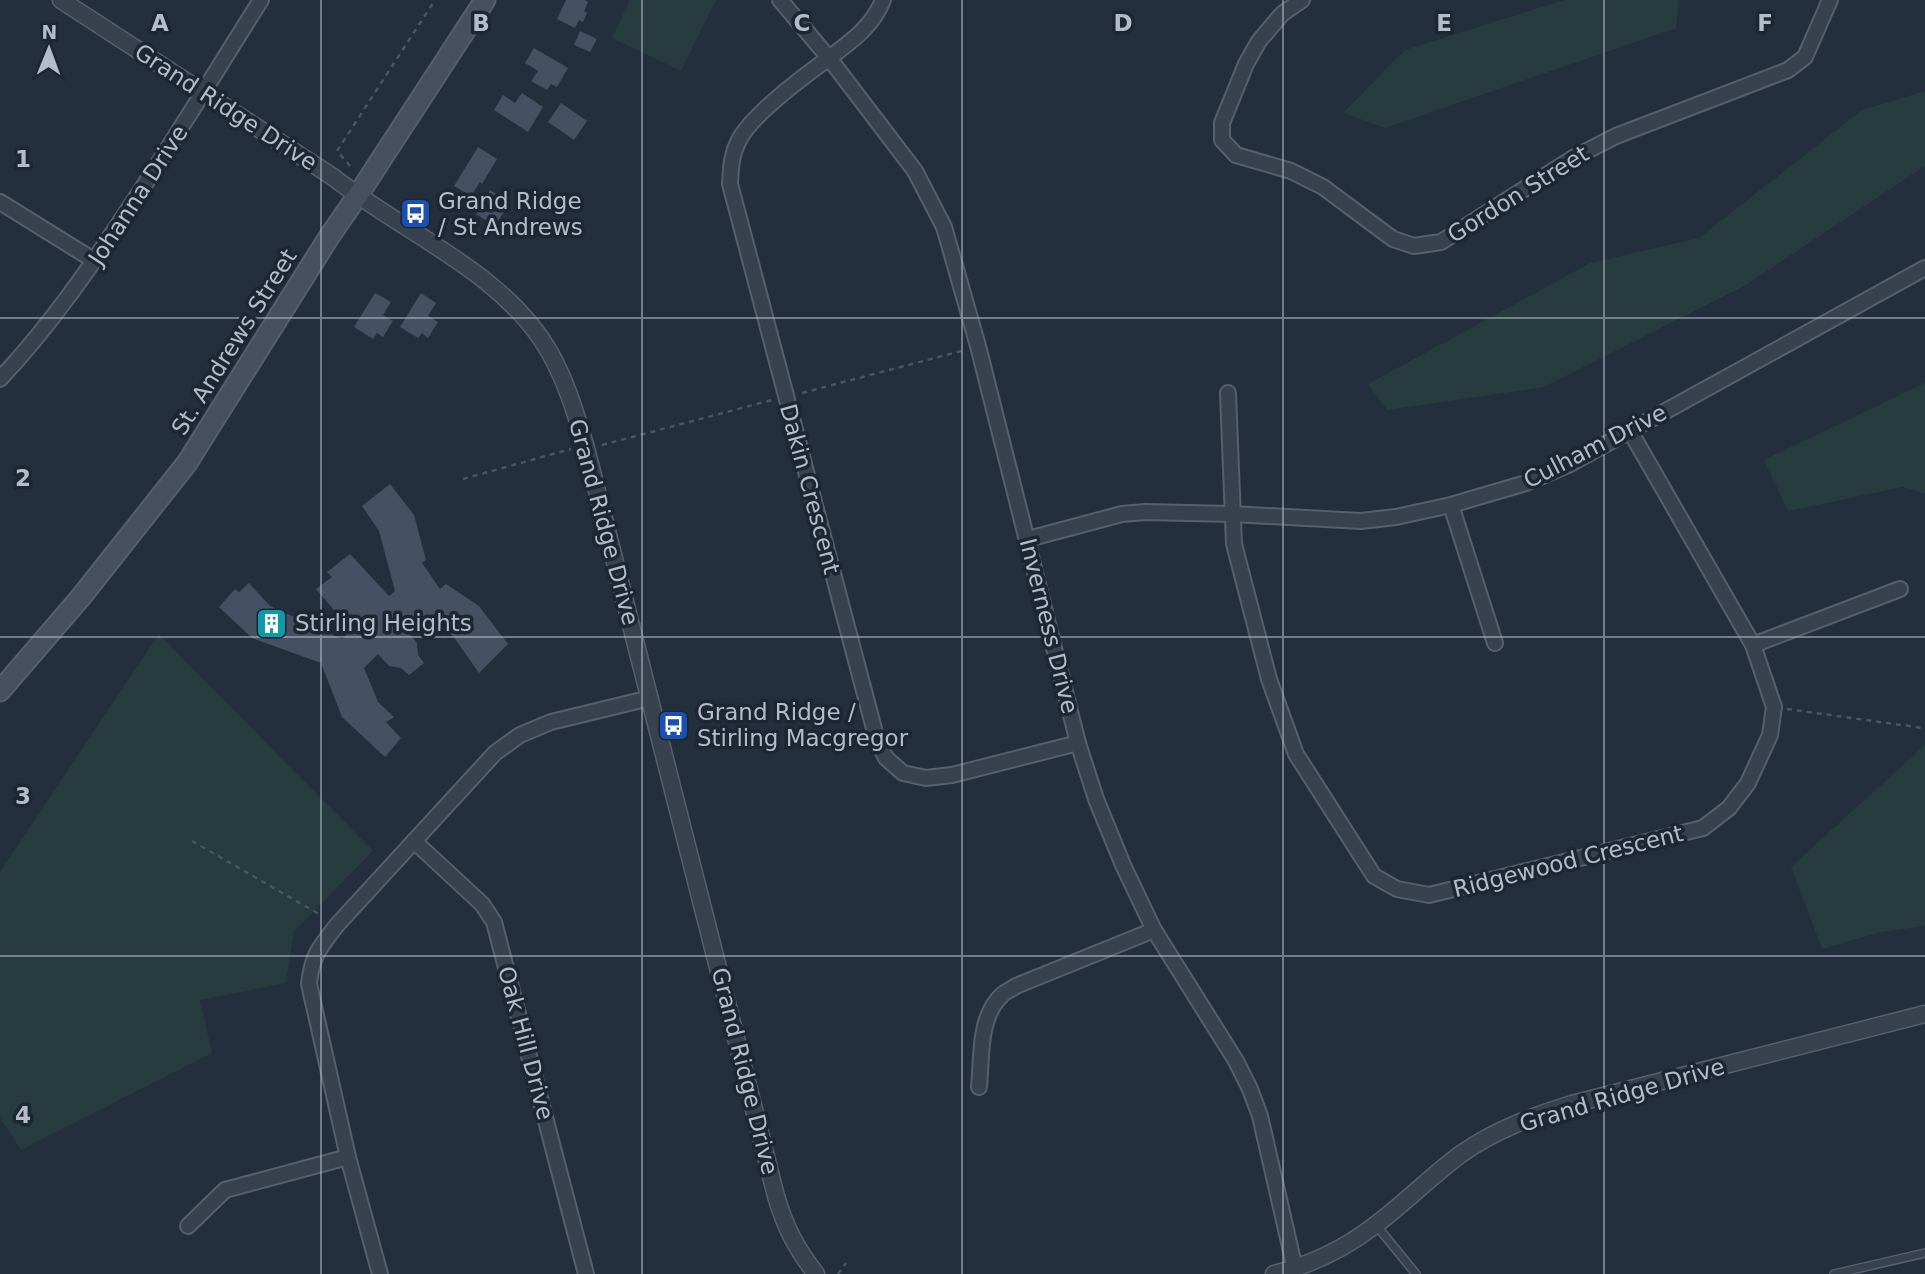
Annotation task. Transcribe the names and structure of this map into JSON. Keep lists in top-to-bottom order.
{
  "streets": {
    "main road": ["St. Andrews Street"],
    "street": [
      "Grand Ridge Drive",
      "Gordon Street",
      "Johanna Drive",
      "Culham Drive",
      "Dakin Crescent",
      "Inverness Drive",
      "Ridgewood Crescent",
      "Oak Hill Drive"
    ]
  },
  "crossings": [
    ["Grand Ridge Drive", "Johanna Drive"],
    ["Grand Ridge Drive", "St. Andrews Street"],
    ["Grand Ridge Drive", "Inverness Drive"],
    ["Culham Drive", "Inverness Drive"],
    ["Culham Drive", "Ridgewood Crescent"],
    ["Dakin Crescent", "Inverness Drive"]
  ],
  "places": {
    "bus stop": ["Grand Ridge / St Andrews", "Grand Ridge / Stirling Macgregor"],
    "building": ["Stirling Heights"]
  },
  "north": "top",
  "grid": {
    "columns": [
      "A",
      "B",
      "C",
      "D",
      "E",
      "F"
    ],
    "rows": [
      "1",
      "2",
      "3",
      "4"
    ]
  }
}
